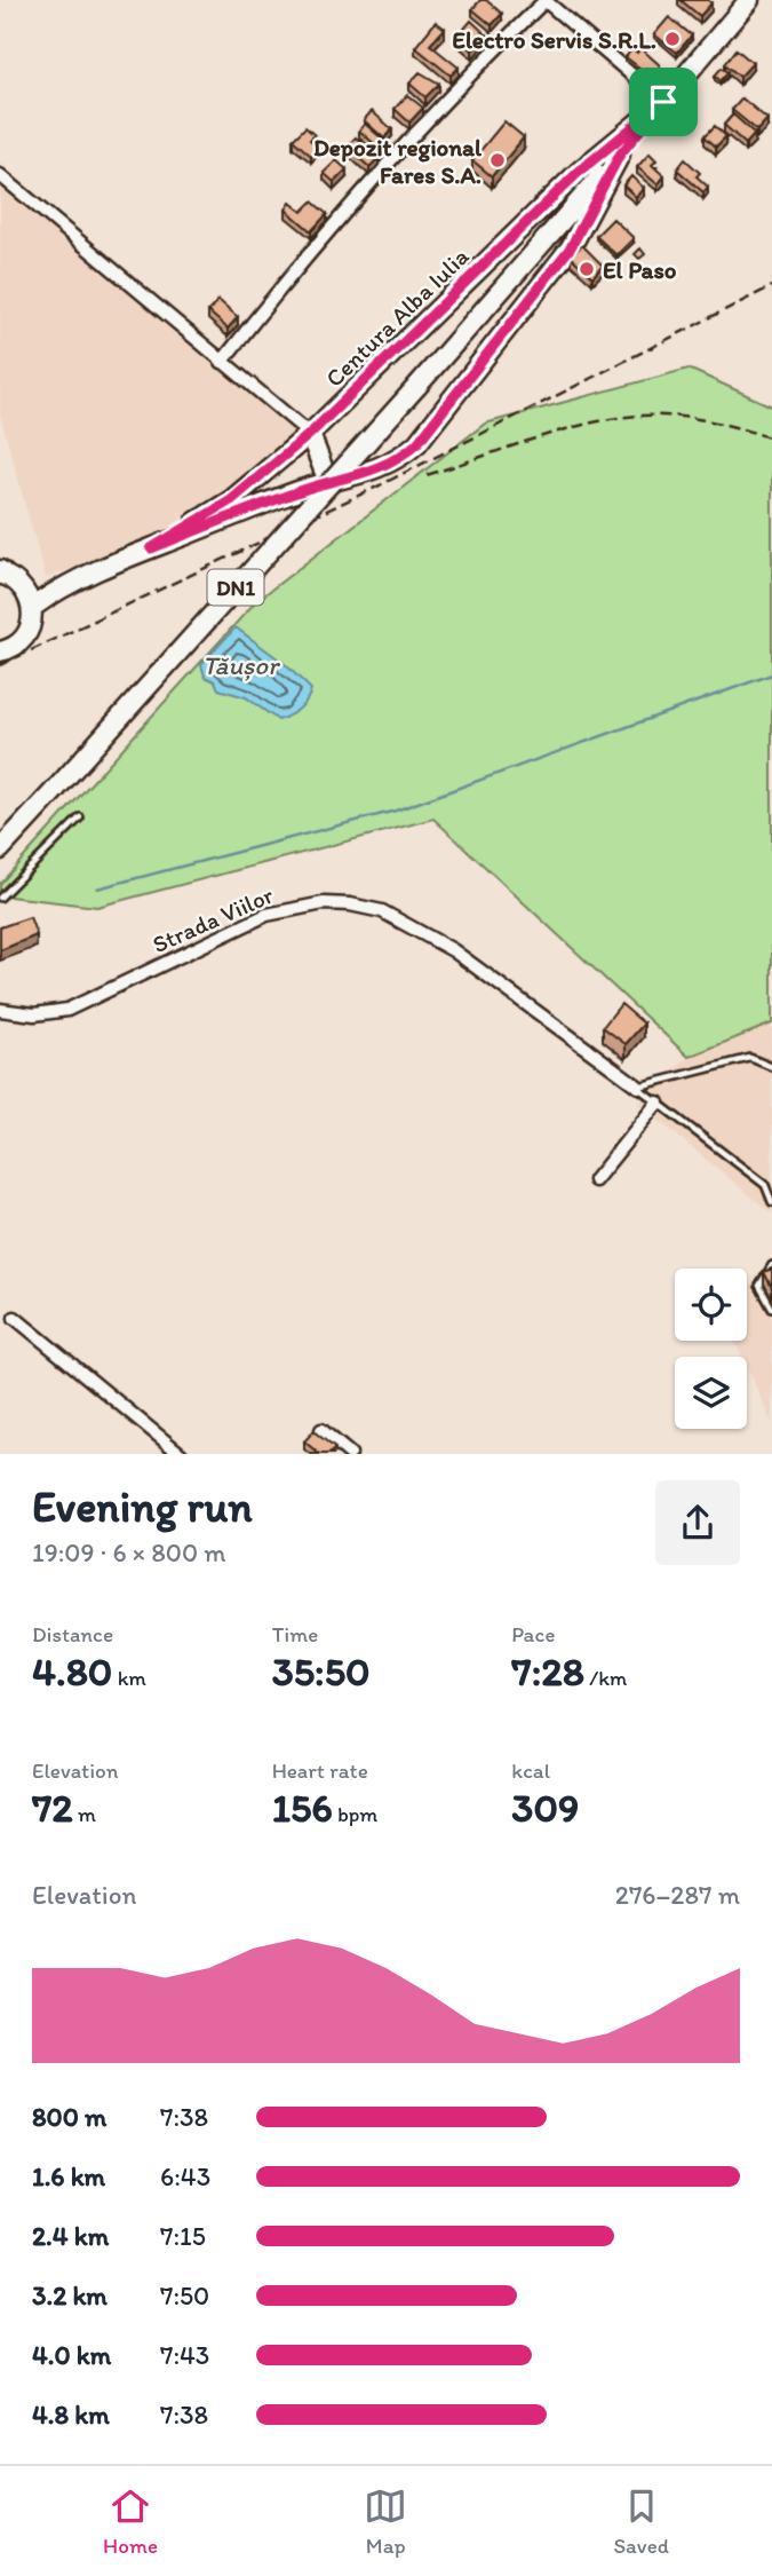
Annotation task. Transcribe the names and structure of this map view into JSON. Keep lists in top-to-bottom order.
{
  "streets": {
    "main road": ["Centura Alba Iulia", "DN1"],
    "street": ["Strada Viilor"]
  },
  "crossings": [
    ["Centura Alba Iulia", "DN1"]
  ],
  "water": ["Tăușor"],
  "places": ["Electro Servis S.R.L.", "Depozit regional Fares S.A.", "El Paso"],
  "page": {
    "heading": ["Evening run", "19:09 · 6 × 800 m"],
    "stats": [
      ["Distance", "4.80 km"],
      ["Time", "35:50"],
      ["Pace", "7:28 /km"],
      ["Elevation", "72 m"],
      ["Heart rate", "156 bpm"],
      ["kcal", "309"]
    ],
    "chart": ["Elevation", "276–287 m"],
    "list": [
      {
        "name": "800 m",
        "note": "7:38"
      },
      {
        "name": "1.6 km",
        "note": "6:43"
      },
      {
        "name": "2.4 km",
        "note": "7:15"
      },
      {
        "name": "3.2 km",
        "note": "7:50"
      },
      {
        "name": "4.0 km",
        "note": "7:43"
      },
      {
        "name": "4.8 km",
        "note": "7:38"
      }
    ],
    "tabs": ["Home", "Map", "Saved"]
  }
}
